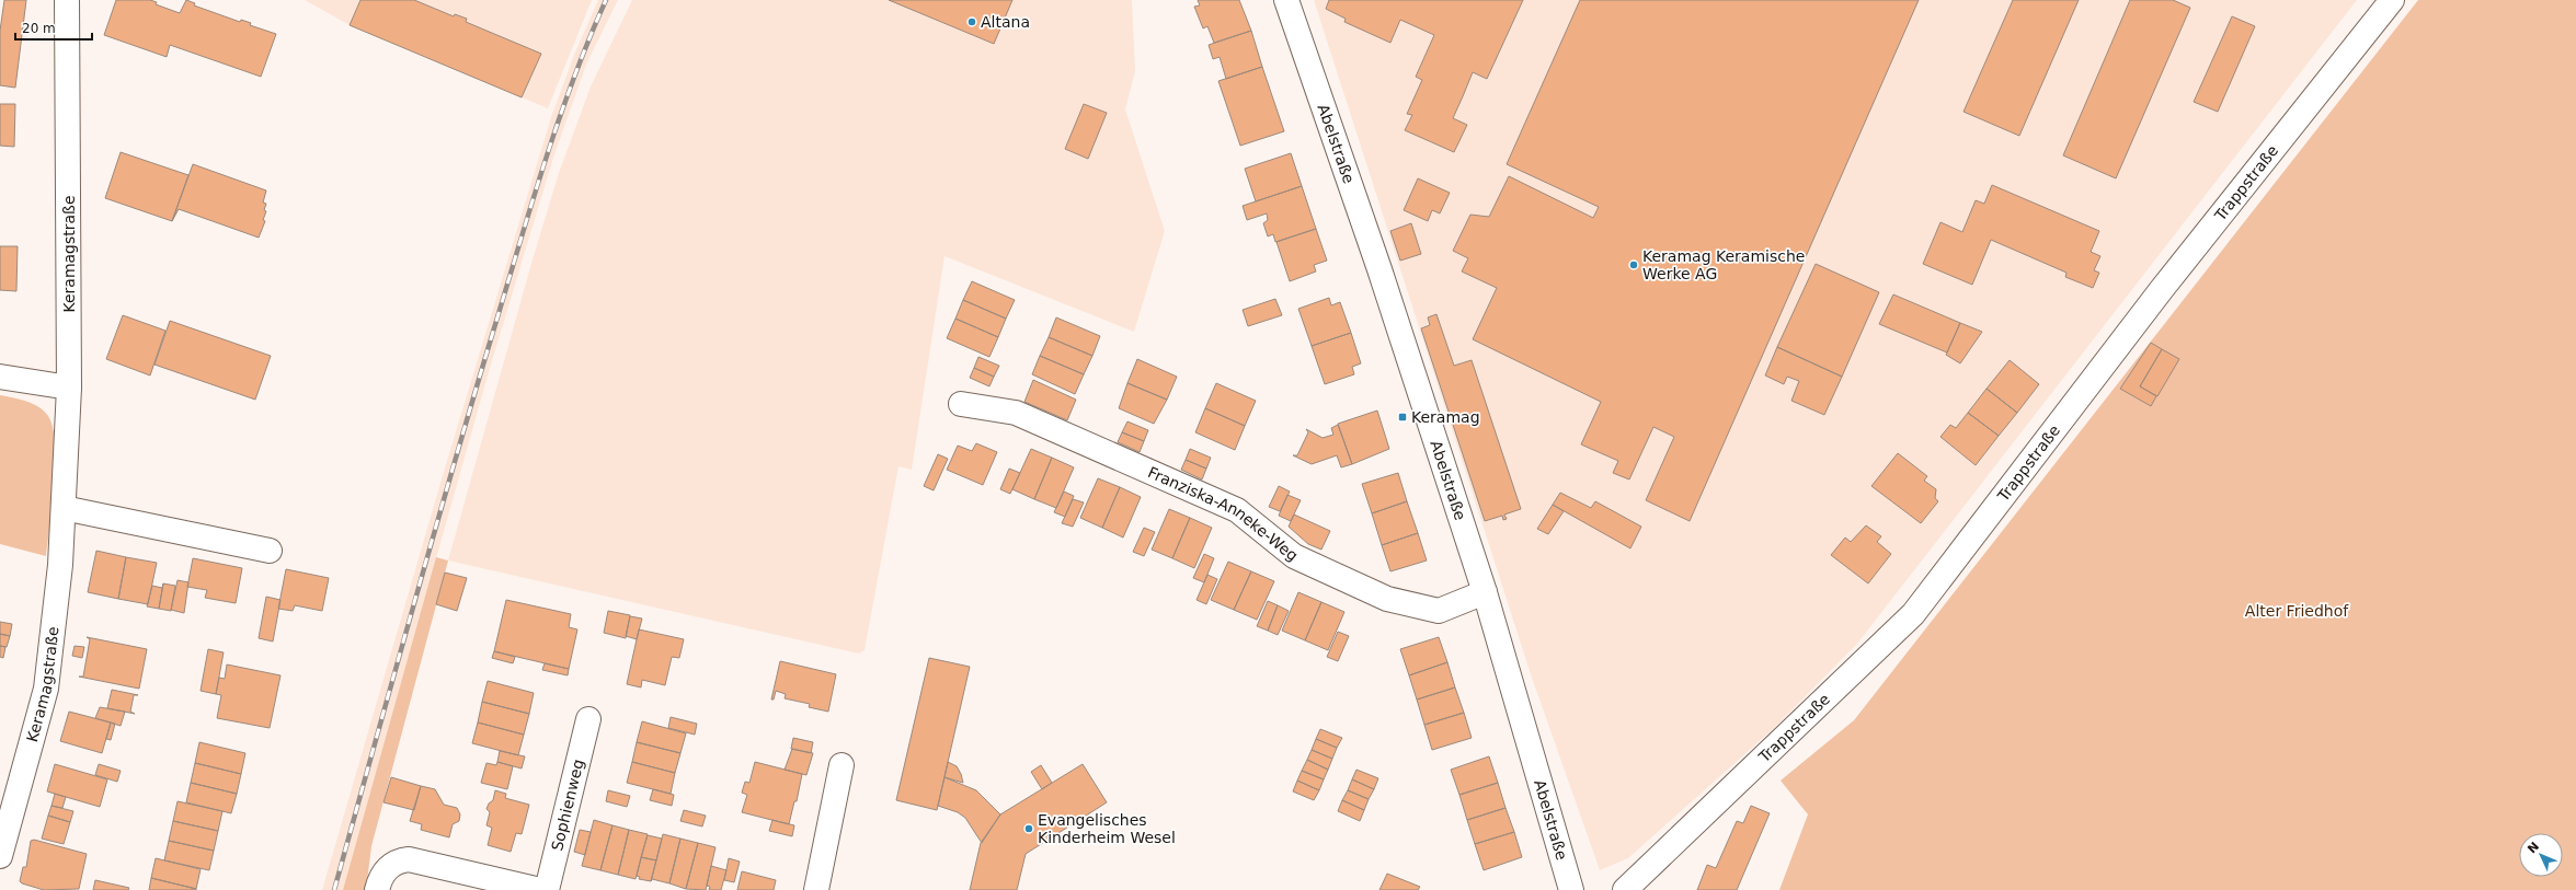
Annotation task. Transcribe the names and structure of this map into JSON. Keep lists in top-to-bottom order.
{
  "streets": {
    "street": [
      "Abelstraße",
      "Trappstraße",
      "Keramagstraße",
      "Franziska-Anneke-Weg",
      "Sophienweg"
    ]
  },
  "crossings": [
    ["Abelstraße", "Franziska-Anneke-Weg"]
  ],
  "parks": ["Alter Friedhof"],
  "places": {
    "other": ["Altana", "Keramag Keramische Werke AG", "Evangelisches Kinderheim Wesel"],
    "transit": ["Keramag"]
  },
  "scale_bar": "20 m",
  "north": "top left"
}
